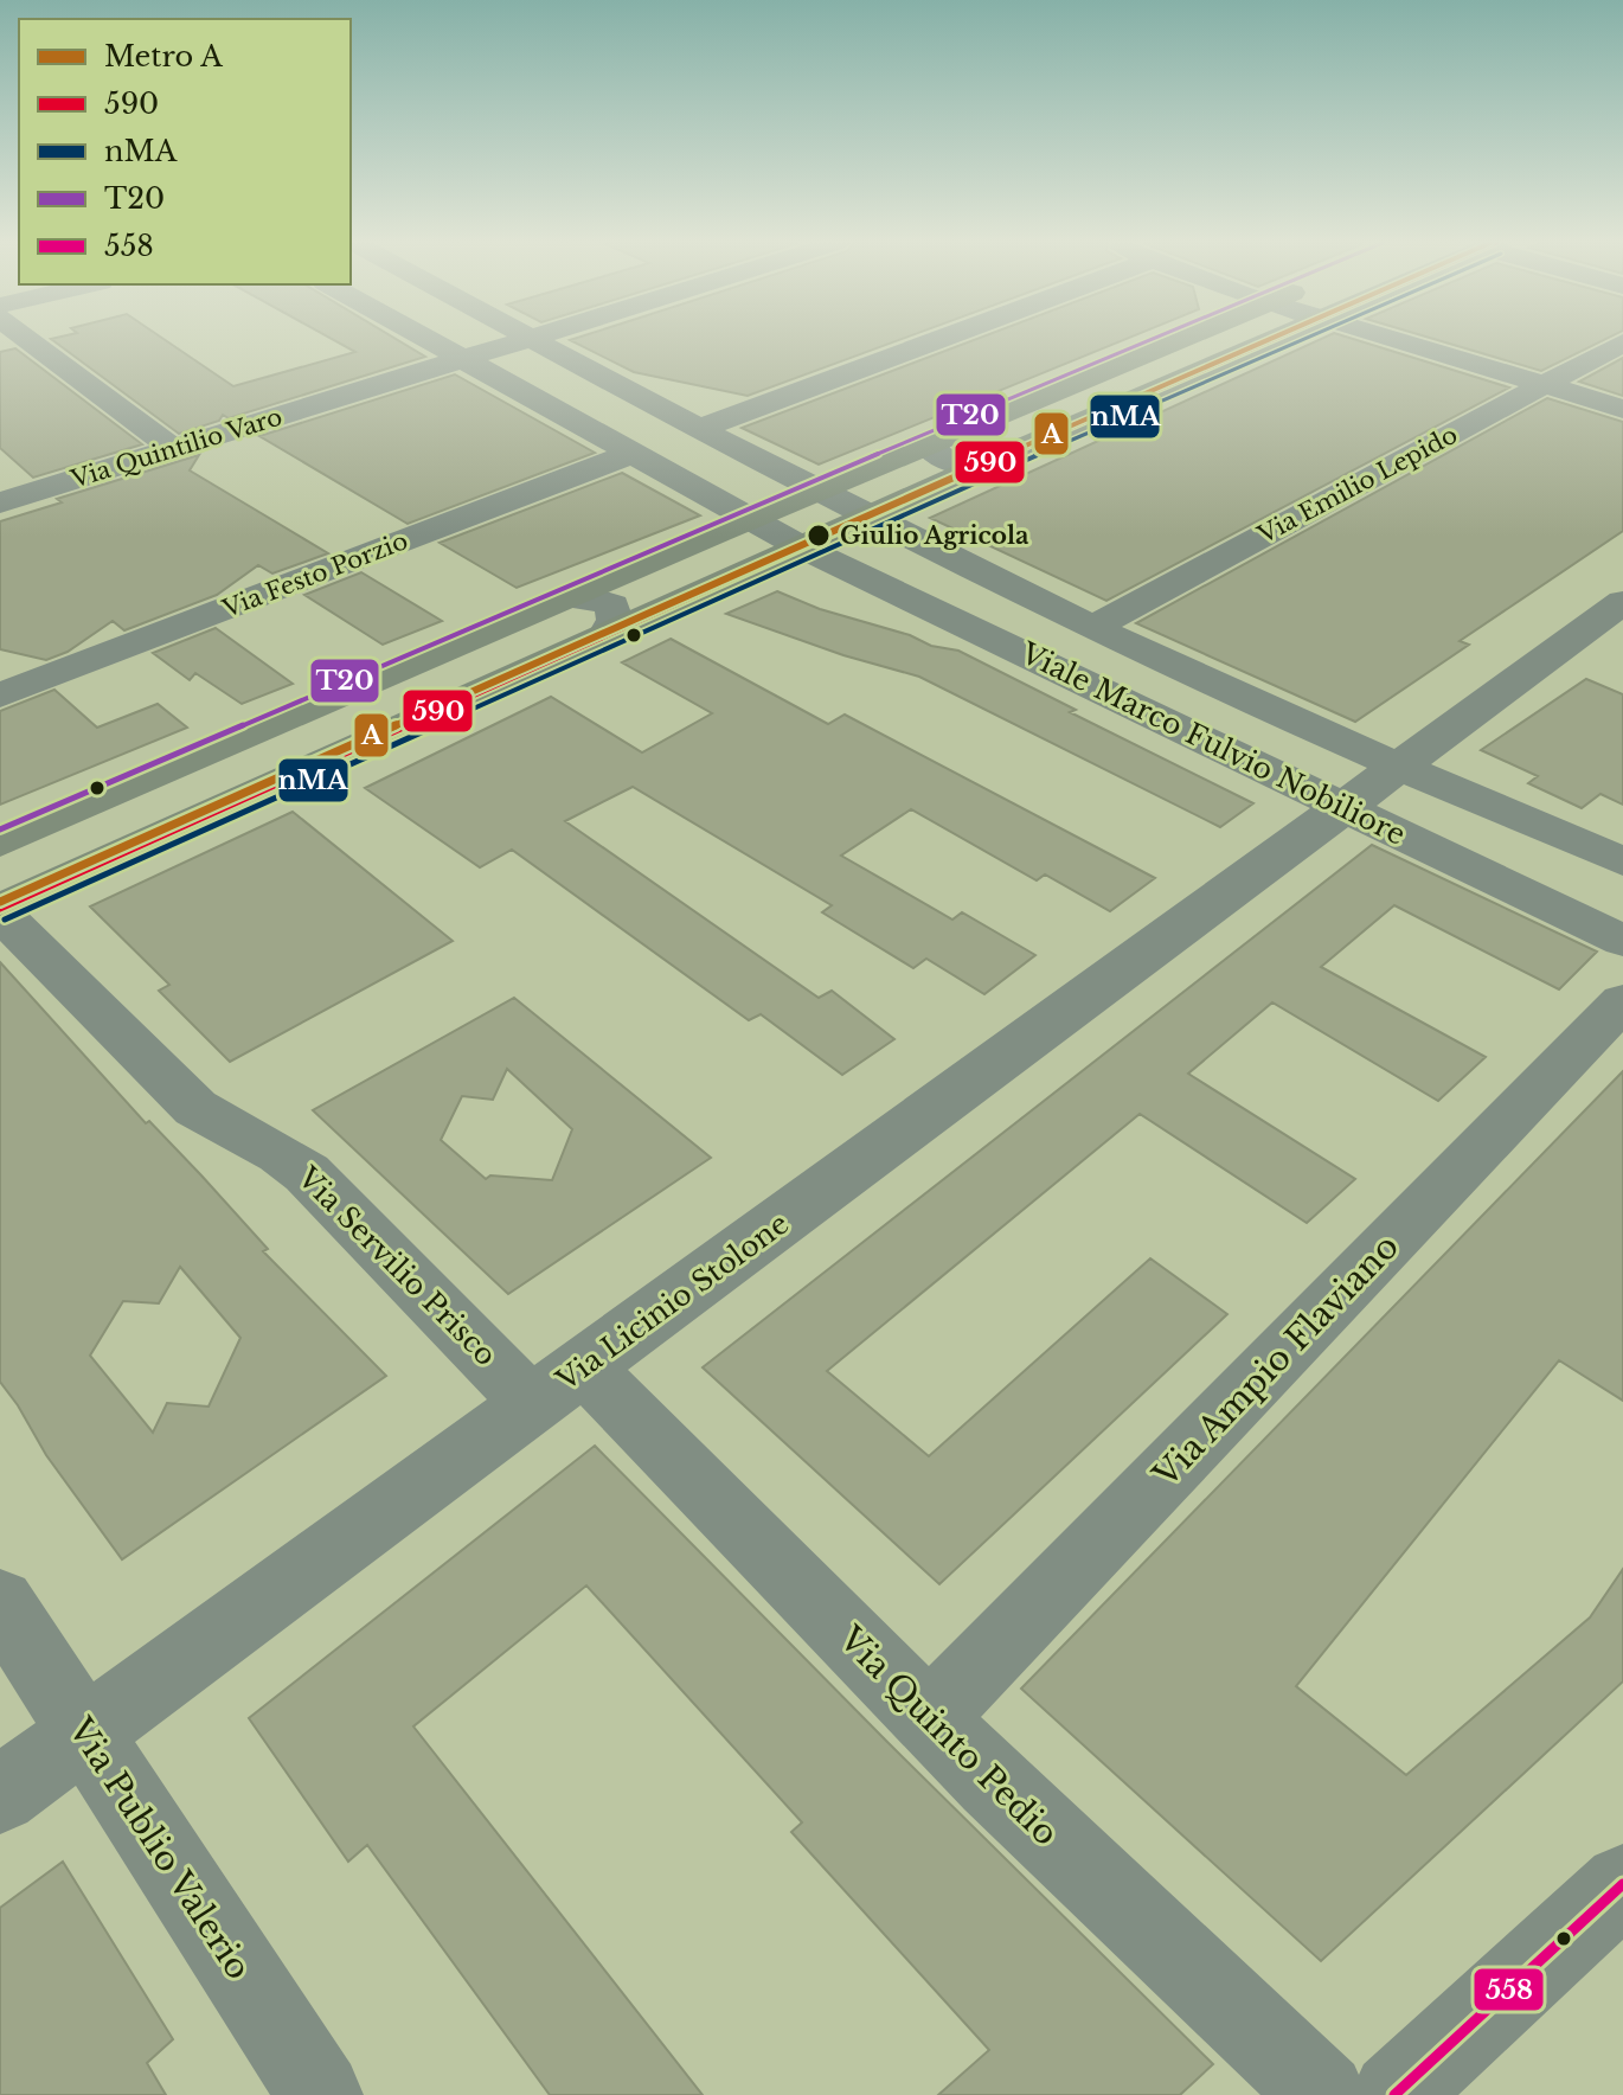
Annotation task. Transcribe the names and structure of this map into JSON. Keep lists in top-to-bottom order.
{
  "streets": {
    "street": [
      "Via Quintilio Varo",
      "Via Emilio Lepido",
      "Via Festo Porzio",
      "Viale Marco Fulvio Nobiliore",
      "Via Servilio Prisco",
      "Via Licinio Stolone",
      "Via Ampio Flaviano",
      "Via Quinto Pedio",
      "Via Publio Valerio"
    ]
  },
  "crossings": [
    ["Via Quintilio Varo", "Viale Marco Fulvio Nobiliore"],
    ["Via Emilio Lepido", "Viale Marco Fulvio Nobiliore"],
    ["Via Festo Porzio", "Viale Marco Fulvio Nobiliore"],
    ["Viale Marco Fulvio Nobiliore", "Via Licinio Stolone"],
    ["Via Servilio Prisco", "Via Licinio Stolone"],
    ["Via Servilio Prisco", "Via Quinto Pedio"],
    ["Via Licinio Stolone", "Via Quinto Pedio"],
    ["Via Licinio Stolone", "Via Publio Valerio"],
    ["Via Ampio Flaviano", "Via Quinto Pedio"]
  ],
  "places": ["Giulio Agricola"],
  "lines": [
    "metro line A",
    "transit line 590",
    "transit line nMA",
    "transit line T20",
    "transit line 558"
  ],
  "legend": [
    "Metro A",
    "590",
    "nMA",
    "T20",
    "558"
  ]
}
